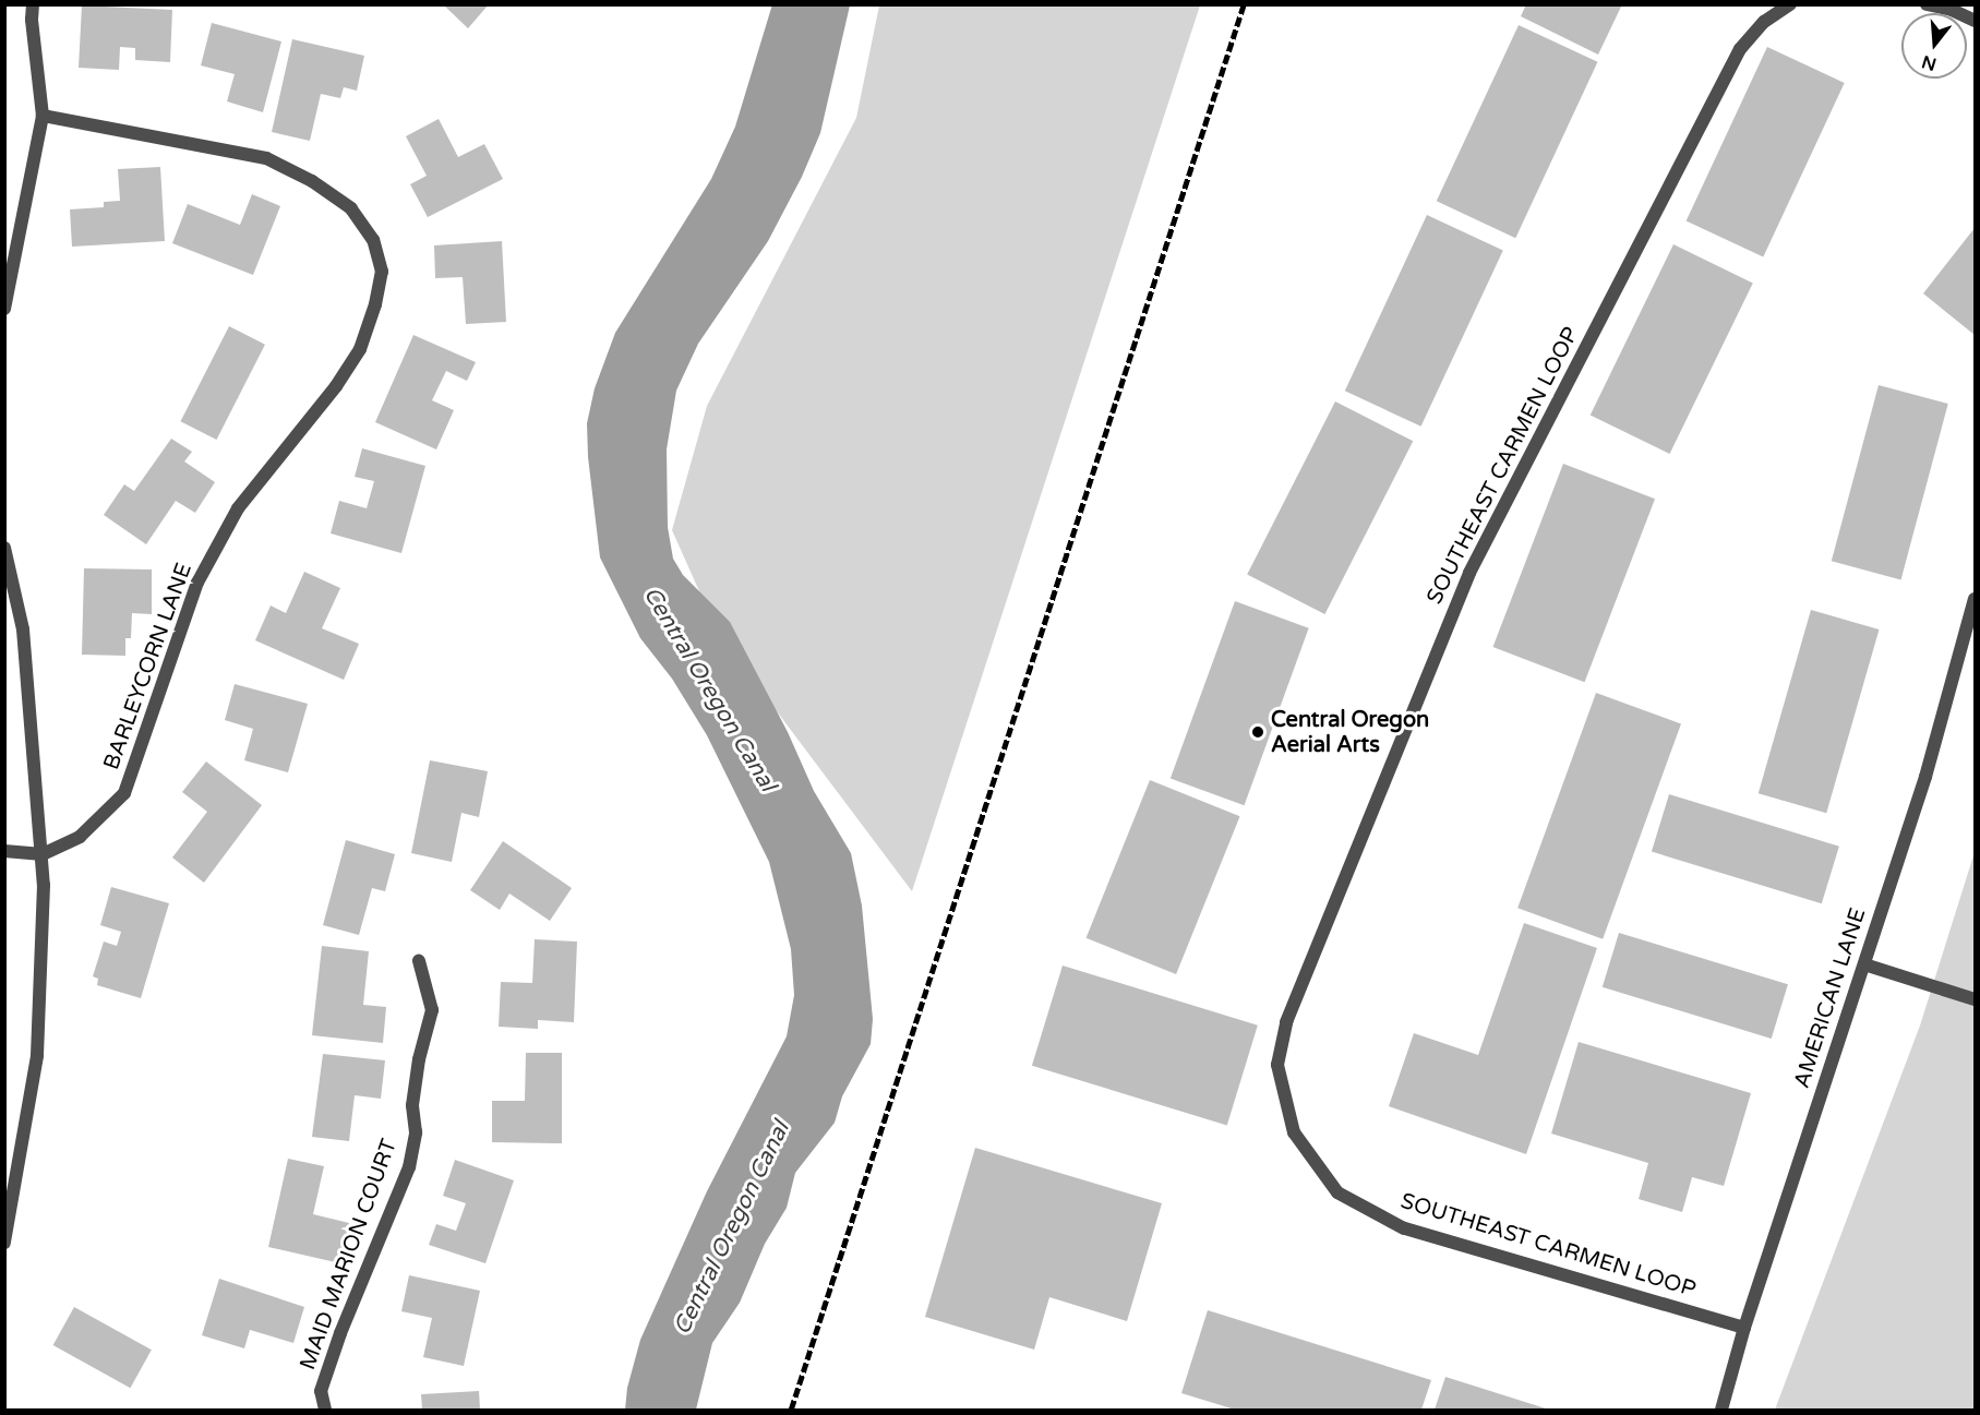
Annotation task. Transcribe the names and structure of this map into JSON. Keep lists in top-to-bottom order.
{
  "streets": {
    "street": [
      "SOUTHEAST CARMEN LOOP",
      "BARLEYCORN LANE",
      "AMERICAN LANE",
      "MAID MARION COURT"
    ]
  },
  "crossings": [
    ["SOUTHEAST CARMEN LOOP", "AMERICAN LANE"]
  ],
  "water": ["Central Oregon Canal"],
  "places": ["Central Oregon Aerial Arts"],
  "north": "bottom"
}
